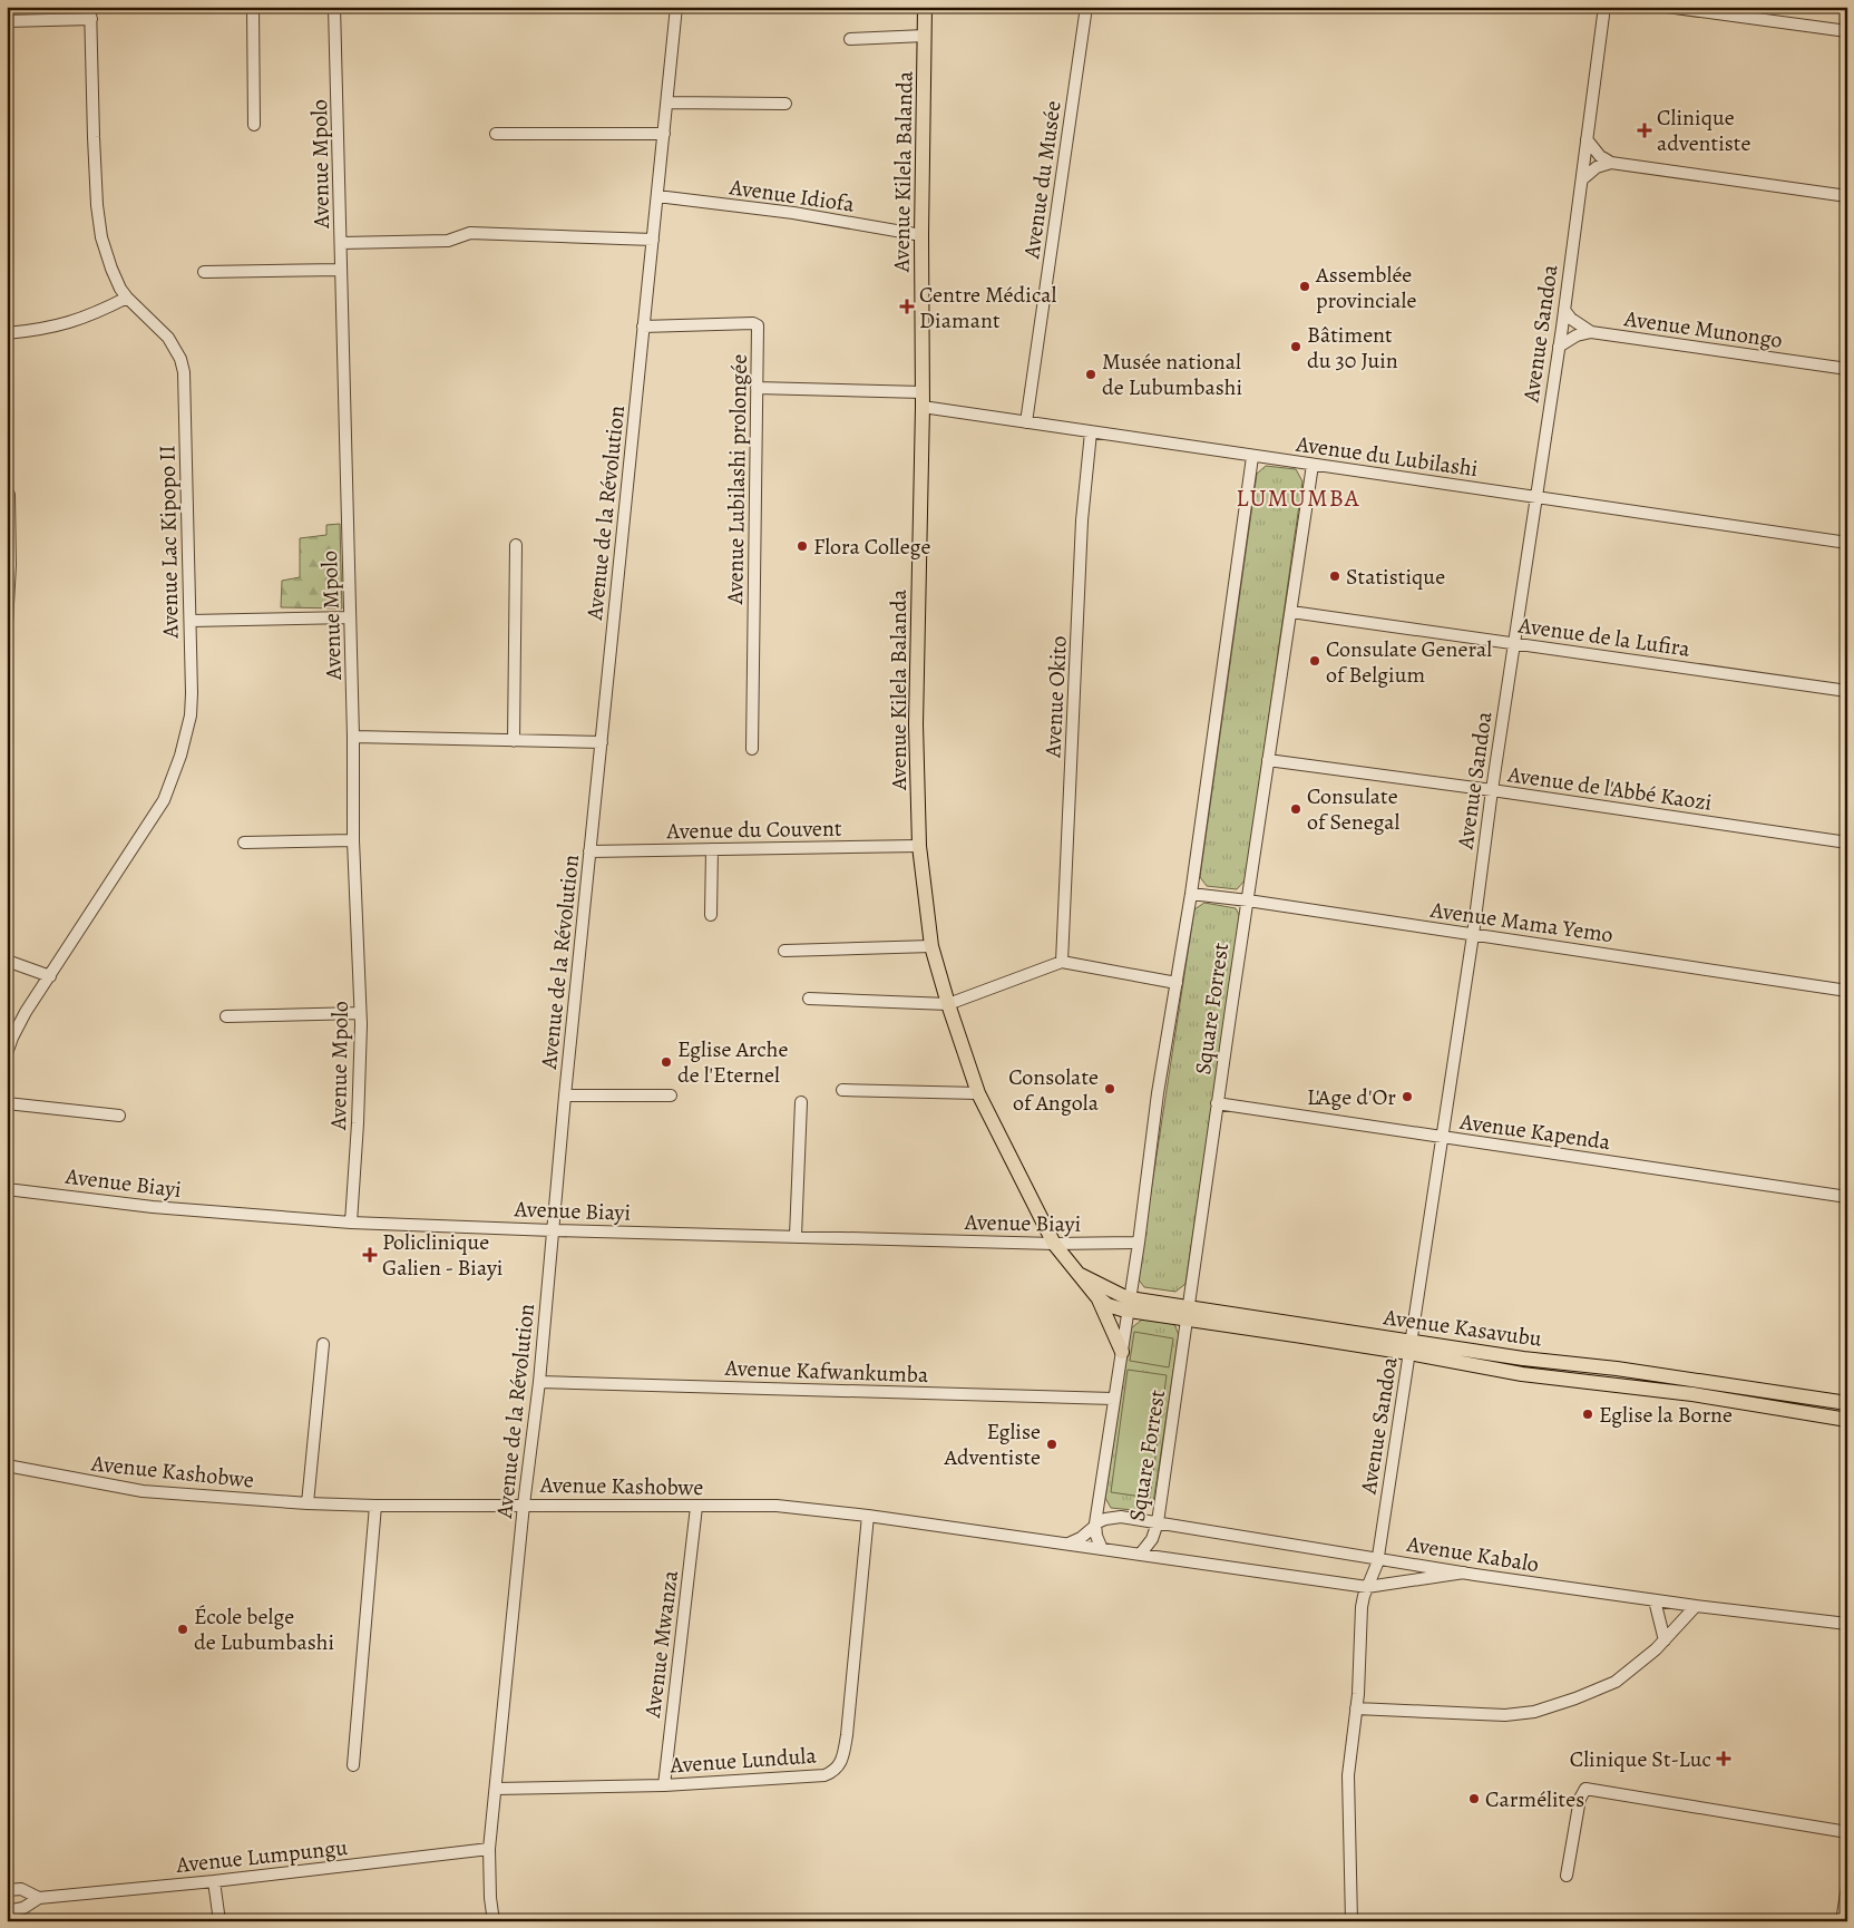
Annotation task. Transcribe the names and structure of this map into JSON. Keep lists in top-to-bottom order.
{
  "streets": {
    "main road": ["Avenue Kilela Balanda", "Avenue Kasavubu"],
    "street": [
      "Avenue Mpolo",
      "Avenue du Musée",
      "Avenue Idiofa",
      "Avenue Munongo",
      "Avenue Sandoa",
      "Avenue du Lubilashi",
      "Avenue Lubilashi prolongée",
      "Avenue de la Révolution",
      "Avenue Lac Kipopo II",
      "Avenue de la Lufira",
      "Avenue Okito",
      "Avenue de l'Abbé Kaozi",
      "Avenue du Couvent",
      "Avenue Mama Yemo",
      "Square Forrest",
      "Avenue Kapenda",
      "Avenue Biayi",
      "Avenue Kafwankumba",
      "Avenue Kashobwe",
      "Avenue Kabalo",
      "Avenue Mwanza",
      "Avenue Lundula",
      "Avenue Lumpungu"
    ]
  },
  "crossings": [
    ["Avenue Mpolo", "Avenue Biayi"],
    ["Avenue Kilela Balanda", "Avenue Idiofa"],
    ["Avenue Kilela Balanda", "Avenue du Lubilashi"],
    ["Avenue Kilela Balanda", "Avenue du Couvent"],
    ["Avenue Kilela Balanda", "Square Forrest"],
    ["Avenue Kilela Balanda", "Avenue Biayi"],
    ["Avenue Kilela Balanda", "Avenue Kasavubu"],
    ["Avenue du Musée", "Avenue du Lubilashi"],
    ["Avenue Idiofa", "Avenue de la Révolution"],
    ["Avenue Munongo", "Avenue Sandoa"],
    ["Avenue Sandoa", "Avenue du Lubilashi"],
    ["Avenue Sandoa", "Avenue de la Lufira"],
    ["Avenue Sandoa", "Avenue de l'Abbé Kaozi"],
    ["Avenue Sandoa", "Avenue Mama Yemo"],
    ["Avenue Sandoa", "Avenue Kapenda"],
    ["Avenue Sandoa", "Avenue Kasavubu"],
    ["Avenue Sandoa", "Avenue Kabalo"],
    ["Avenue du Lubilashi", "Avenue Okito"],
    ["Avenue du Lubilashi", "Square Forrest"],
    ["Avenue Lubilashi prolongée", "Avenue de la Révolution"],
    ["Avenue de la Révolution", "Avenue du Couvent"],
    ["Avenue de la Révolution", "Avenue Biayi"],
    ["Avenue de la Révolution", "Avenue Kafwankumba"],
    ["Avenue de la Révolution", "Avenue Kashobwe"],
    ["Avenue de la Révolution", "Avenue Lundula"],
    ["Avenue de la Révolution", "Avenue Lumpungu"],
    ["Avenue de la Lufira", "Square Forrest"],
    ["Avenue de l'Abbé Kaozi", "Square Forrest"],
    ["Avenue Mama Yemo", "Square Forrest"],
    ["Square Forrest", "Avenue Kapenda"],
    ["Square Forrest", "Avenue Biayi"],
    ["Square Forrest", "Avenue Kasavubu"],
    ["Square Forrest", "Avenue Kafwankumba"],
    ["Square Forrest", "Avenue Kashobwe"],
    ["Square Forrest", "Avenue Kabalo"],
    ["Avenue Kashobwe", "Avenue Mwanza"],
    ["Avenue Kashobwe", "Avenue Lundula"],
    ["Avenue Mwanza", "Avenue Lundula"]
  ],
  "districts": ["LUMUMBA"],
  "places": {
    "health": [
      "Clinique adventiste",
      "Centre Médical Diamant",
      "Policlinique Galien - Biayi",
      "Clinique St-Luc"
    ],
    "other": [
      "Assemblée provinciale",
      "Bâtiment du 30 Juin",
      "Musée national de Lubumbashi",
      "Flora College",
      "Statistique",
      "Consulate General of Belgium",
      "Consulate of Senegal",
      "Eglise Arche de l'Eternel",
      "Consolate of Angola",
      "L'Age d'Or",
      "Eglise la Borne",
      "Eglise Adventiste",
      "École belge de Lubumbashi",
      "Carmélites"
    ]
  }
}
